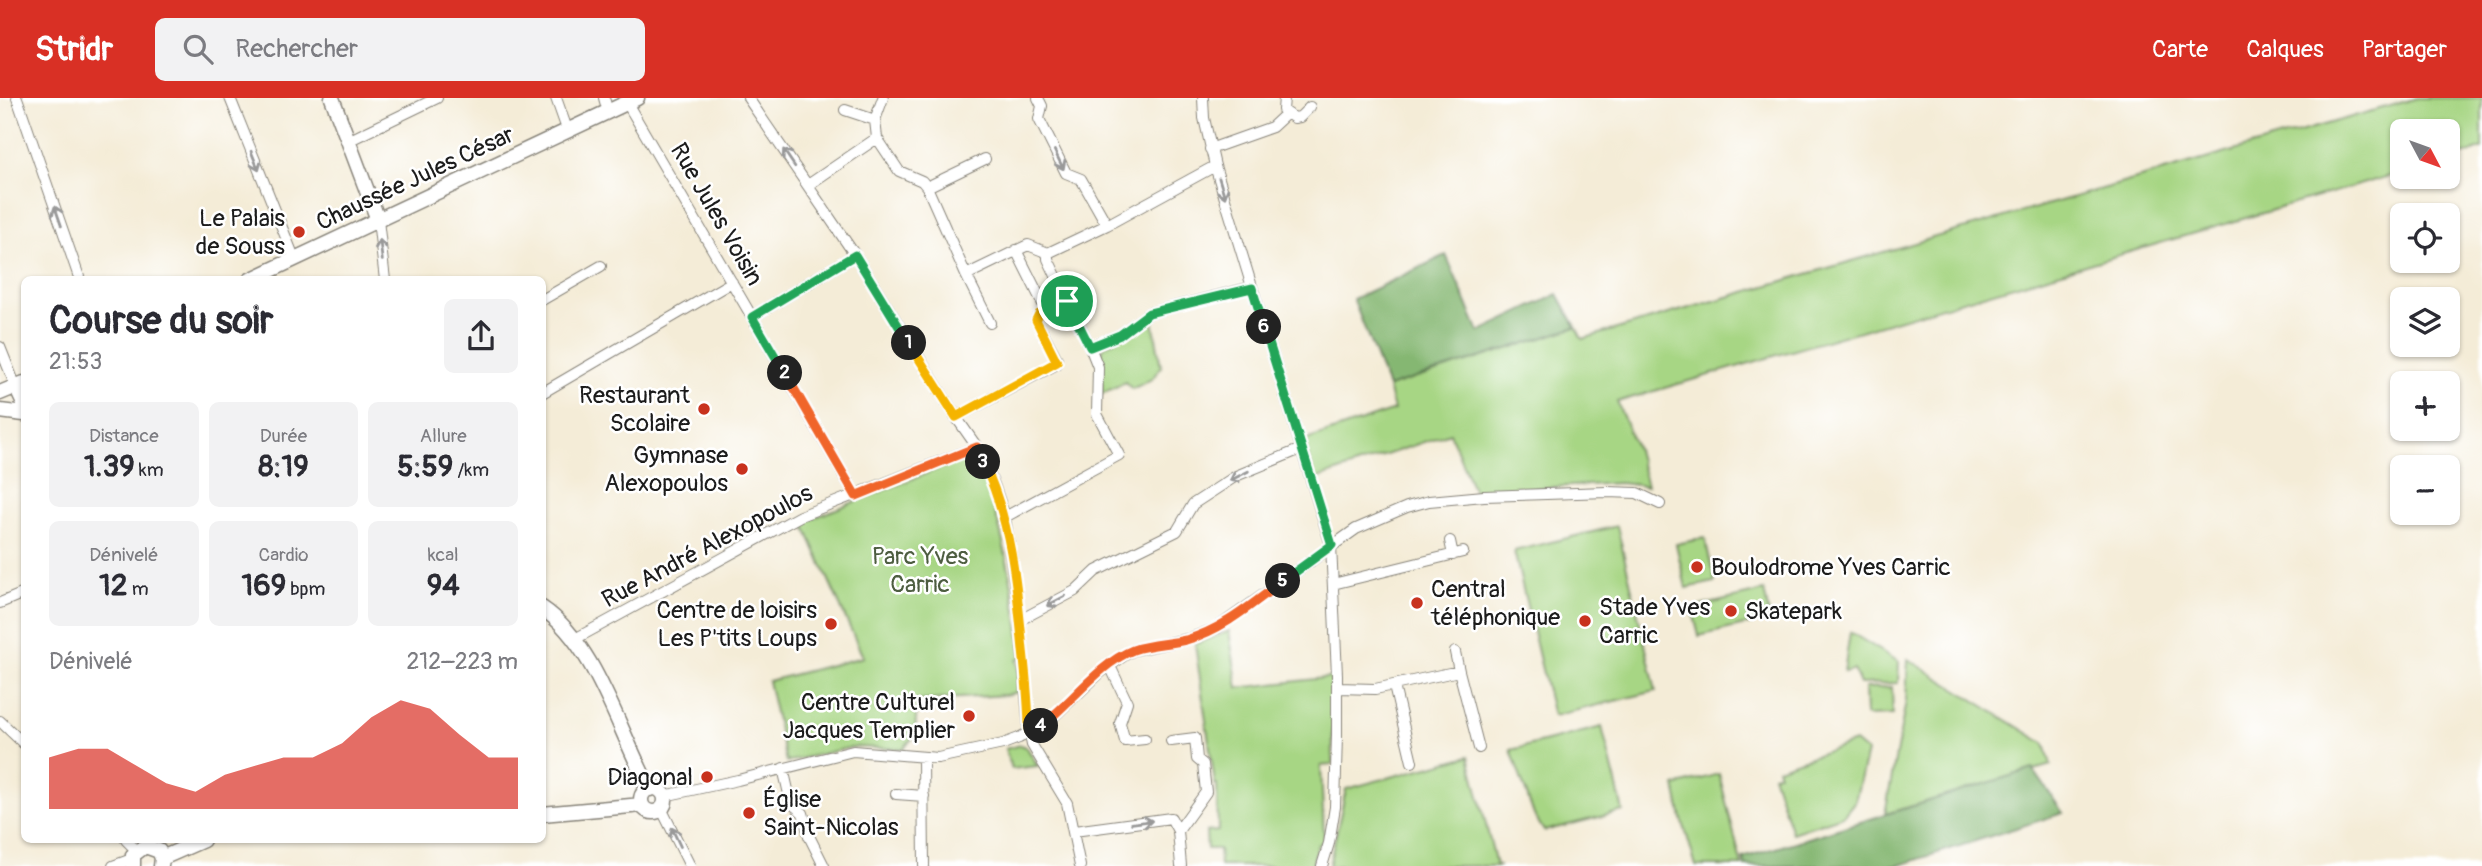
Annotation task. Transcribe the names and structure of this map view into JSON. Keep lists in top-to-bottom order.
{
  "streets": {
    "street": ["Chaussée Jules César", "Rue Jules Voisin", "Rue André Alexopoulos"]
  },
  "crossings": [
    ["Chaussée Jules César", "Rue Jules Voisin"]
  ],
  "parks": ["Parc Yves Carric"],
  "places": [
    "Le Palais de Souss",
    "Restaurant Scolaire",
    "Gymnase Alexopoulos",
    "Boulodrome Yves Carric",
    "Central téléphonique",
    "Skatepark",
    "Stade Yves Carric",
    "Centre de loisirs Les P'tits Loups",
    "Centre Culturel Jacques Templier",
    "Diagonal",
    "Église Saint-Nicolas"
  ],
  "north": "bottom right",
  "page": {
    "header": "Stridr",
    "search": "Rechercher",
    "nav": ["Carte", "Calques", "Partager"],
    "map_buttons": ["+", "−"],
    "heading": ["Course du soir", "21:53"],
    "pins": [
      "6",
      "1",
      "2",
      "3",
      "5",
      "4"
    ],
    "stats": [
      ["Distance", "1.39 km"],
      ["Durée", "8:19"],
      ["Allure", "5:59 /km"],
      ["Dénivelé", "12 m"],
      ["Cardio", "169 bpm"],
      ["kcal", "94"]
    ],
    "chart": ["Dénivelé", "212–223 m"]
  }
}
